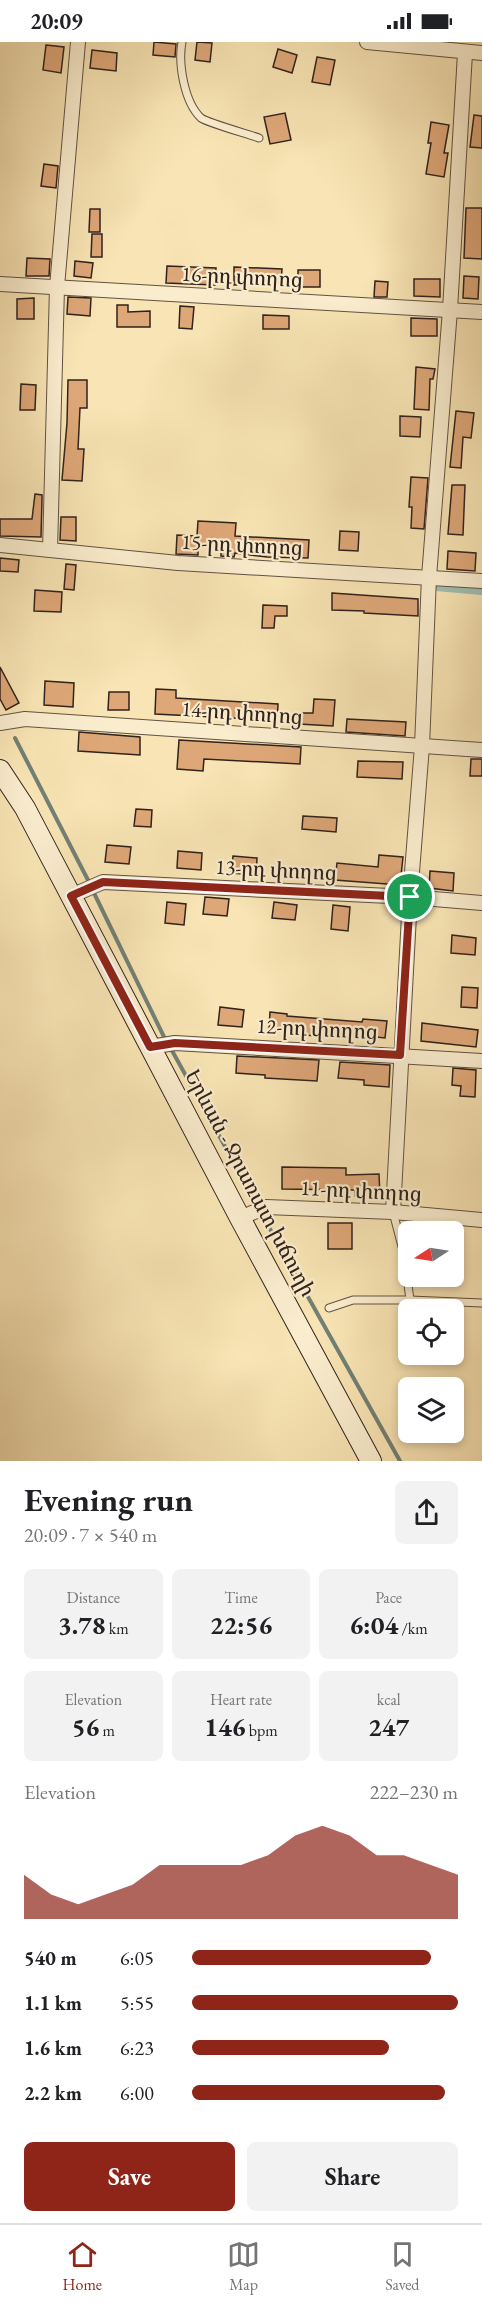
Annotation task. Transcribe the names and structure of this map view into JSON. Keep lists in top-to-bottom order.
{
  "streets": {
    "main road": ["Երևան - Ջրառատ խճուղի"],
    "street": [
      "16-րդ փողոց",
      "15-րդ փողոց",
      "14-րդ փողոց",
      "13-րդ փողոց",
      "12-րդ փողոց",
      "11-րդ փողոց"
    ]
  },
  "crossings": [
    ["13-րդ փողոց", "Երևան - Ջրառատ խճուղի"],
    ["12-րդ փողոց", "Երևան - Ջրառատ խճուղի"],
    ["Երևան - Ջրառատ խճուղի", "11-րդ փողոց"]
  ],
  "north": "left",
  "page": {
    "status": "20:09",
    "heading": ["Evening run", "20:09 · 7 × 540 m"],
    "stats": [
      ["Distance", "3.78 km"],
      ["Time", "22:56"],
      ["Pace", "6:04 /km"],
      ["Elevation", "56 m"],
      ["Heart rate", "146 bpm"],
      ["kcal", "247"]
    ],
    "chart": ["Elevation", "222–230 m"],
    "list": [
      {
        "name": "540 m",
        "note": "6:05"
      },
      {
        "name": "1.1 km",
        "note": "5:55"
      },
      {
        "name": "1.6 km",
        "note": "6:23"
      },
      {
        "name": "2.2 km",
        "note": "6:00"
      }
    ],
    "buttons": ["Save", "Share"],
    "tabs": ["Home", "Map", "Saved"]
  }
}
